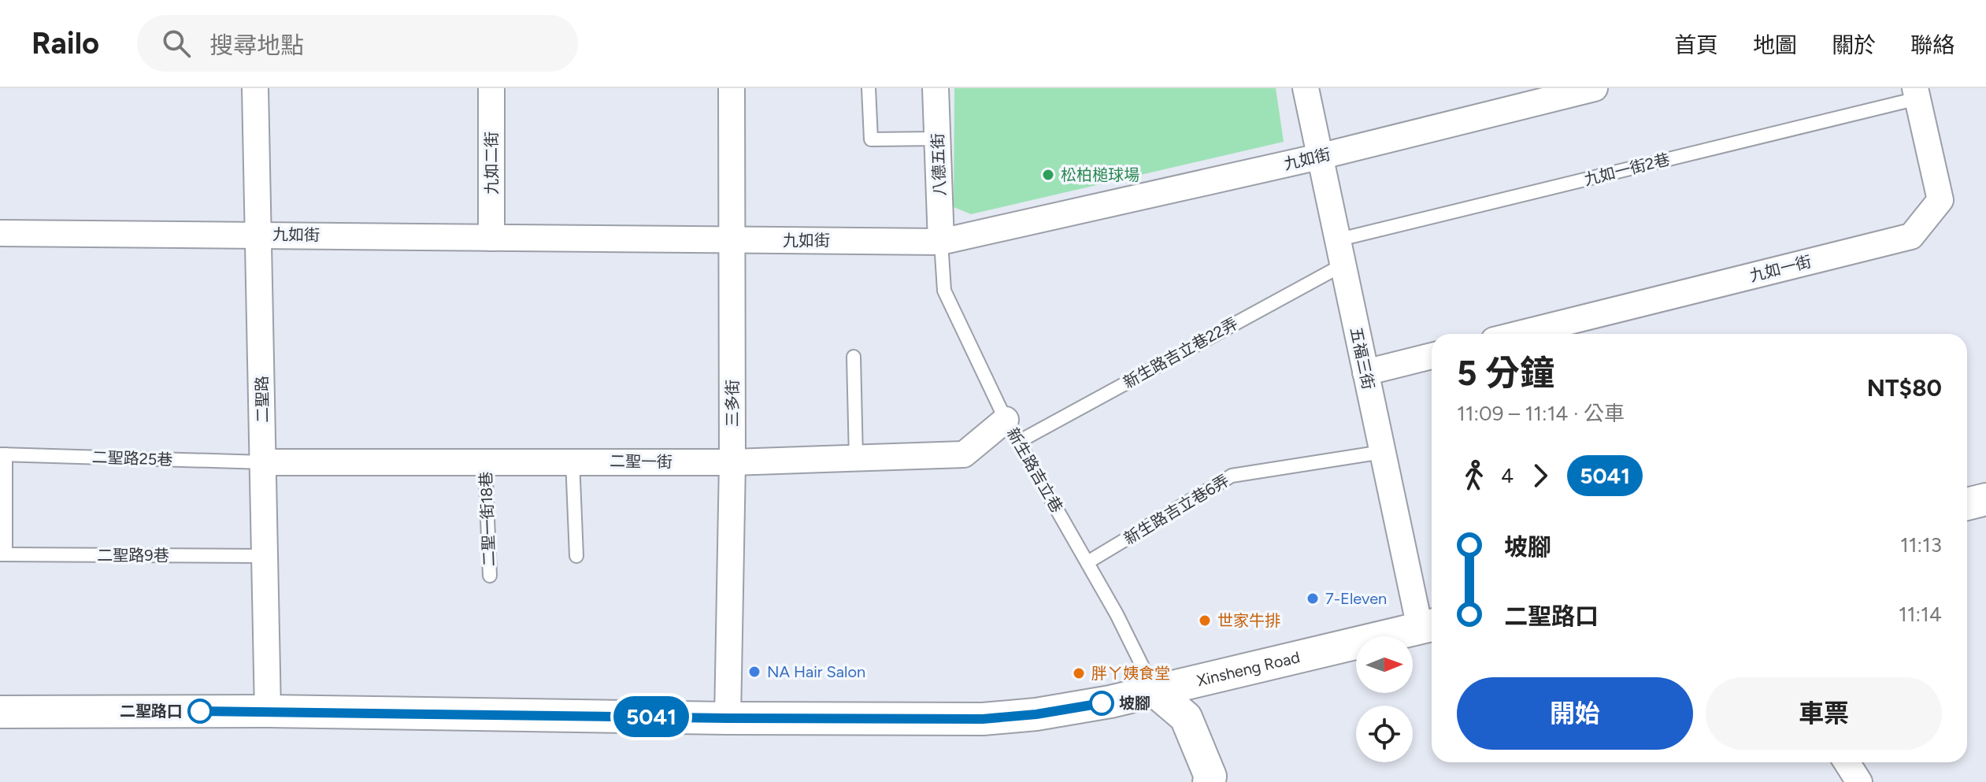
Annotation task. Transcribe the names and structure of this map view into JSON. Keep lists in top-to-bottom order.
{
  "streets": {
    "street": [
      "九如街",
      "九如二街",
      "八德五街",
      "九如一街",
      "五福三街",
      "二聖路",
      "三多街",
      "二聖一街",
      "Xinsheng Road"
    ],
    "lane": [
      "九如一街2巷",
      "新生路吉立巷22弄",
      "二聖路25巷",
      "新生路吉立巷",
      "新生路吉立巷6弄",
      "二聖一街18巷",
      "二聖路9巷"
    ]
  },
  "crossings": [
    ["九如街", "九如二街"],
    ["九如街", "八德五街"],
    ["九如街", "五福三街"],
    ["九如街", "二聖路"],
    ["九如街", "三多街"],
    ["九如街", "新生路吉立巷"],
    ["八德五街", "新生路吉立巷"],
    ["九如一街2巷", "九如一街"],
    ["九如一街2巷", "五福三街"],
    ["新生路吉立巷22弄", "五福三街"],
    ["新生路吉立巷22弄", "新生路吉立巷"],
    ["五福三街", "新生路吉立巷6弄"],
    ["五福三街", "Xinsheng Road"],
    ["二聖路", "二聖路25巷"],
    ["二聖路", "二聖一街"],
    ["二聖路", "二聖路9巷"],
    ["二聖路", "Xinsheng Road"],
    ["三多街", "二聖一街"],
    ["三多街", "Xinsheng Road"],
    ["二聖路25巷", "二聖一街"],
    ["二聖一街", "新生路吉立巷"],
    ["二聖一街", "二聖一街18巷"],
    ["新生路吉立巷", "新生路吉立巷6弄"],
    ["新生路吉立巷", "Xinsheng Road"]
  ],
  "places": [
    "松柏槌球場",
    "7-Eleven",
    "世家牛排",
    "NA Hair Salon",
    "胖ㄚ姨食堂",
    "坡腳",
    "二聖路口"
  ],
  "lines": ["bus line 5041"],
  "north": "right",
  "page": {
    "header": "Railo",
    "search": "搜尋地點",
    "nav": [
      "首頁",
      "地圖",
      "關於",
      "聯絡"
    ],
    "on_map": "5041",
    "heading": ["5 分鐘", "11:09 – 11:14 · 公車", "NT$80"],
    "legs": ["4", "5041"],
    "list": [
      {
        "name": "坡腳",
        "value": "11:13"
      },
      {
        "name": "二聖路口",
        "value": "11:14"
      }
    ],
    "buttons": ["開始", "車票"]
  }
}
